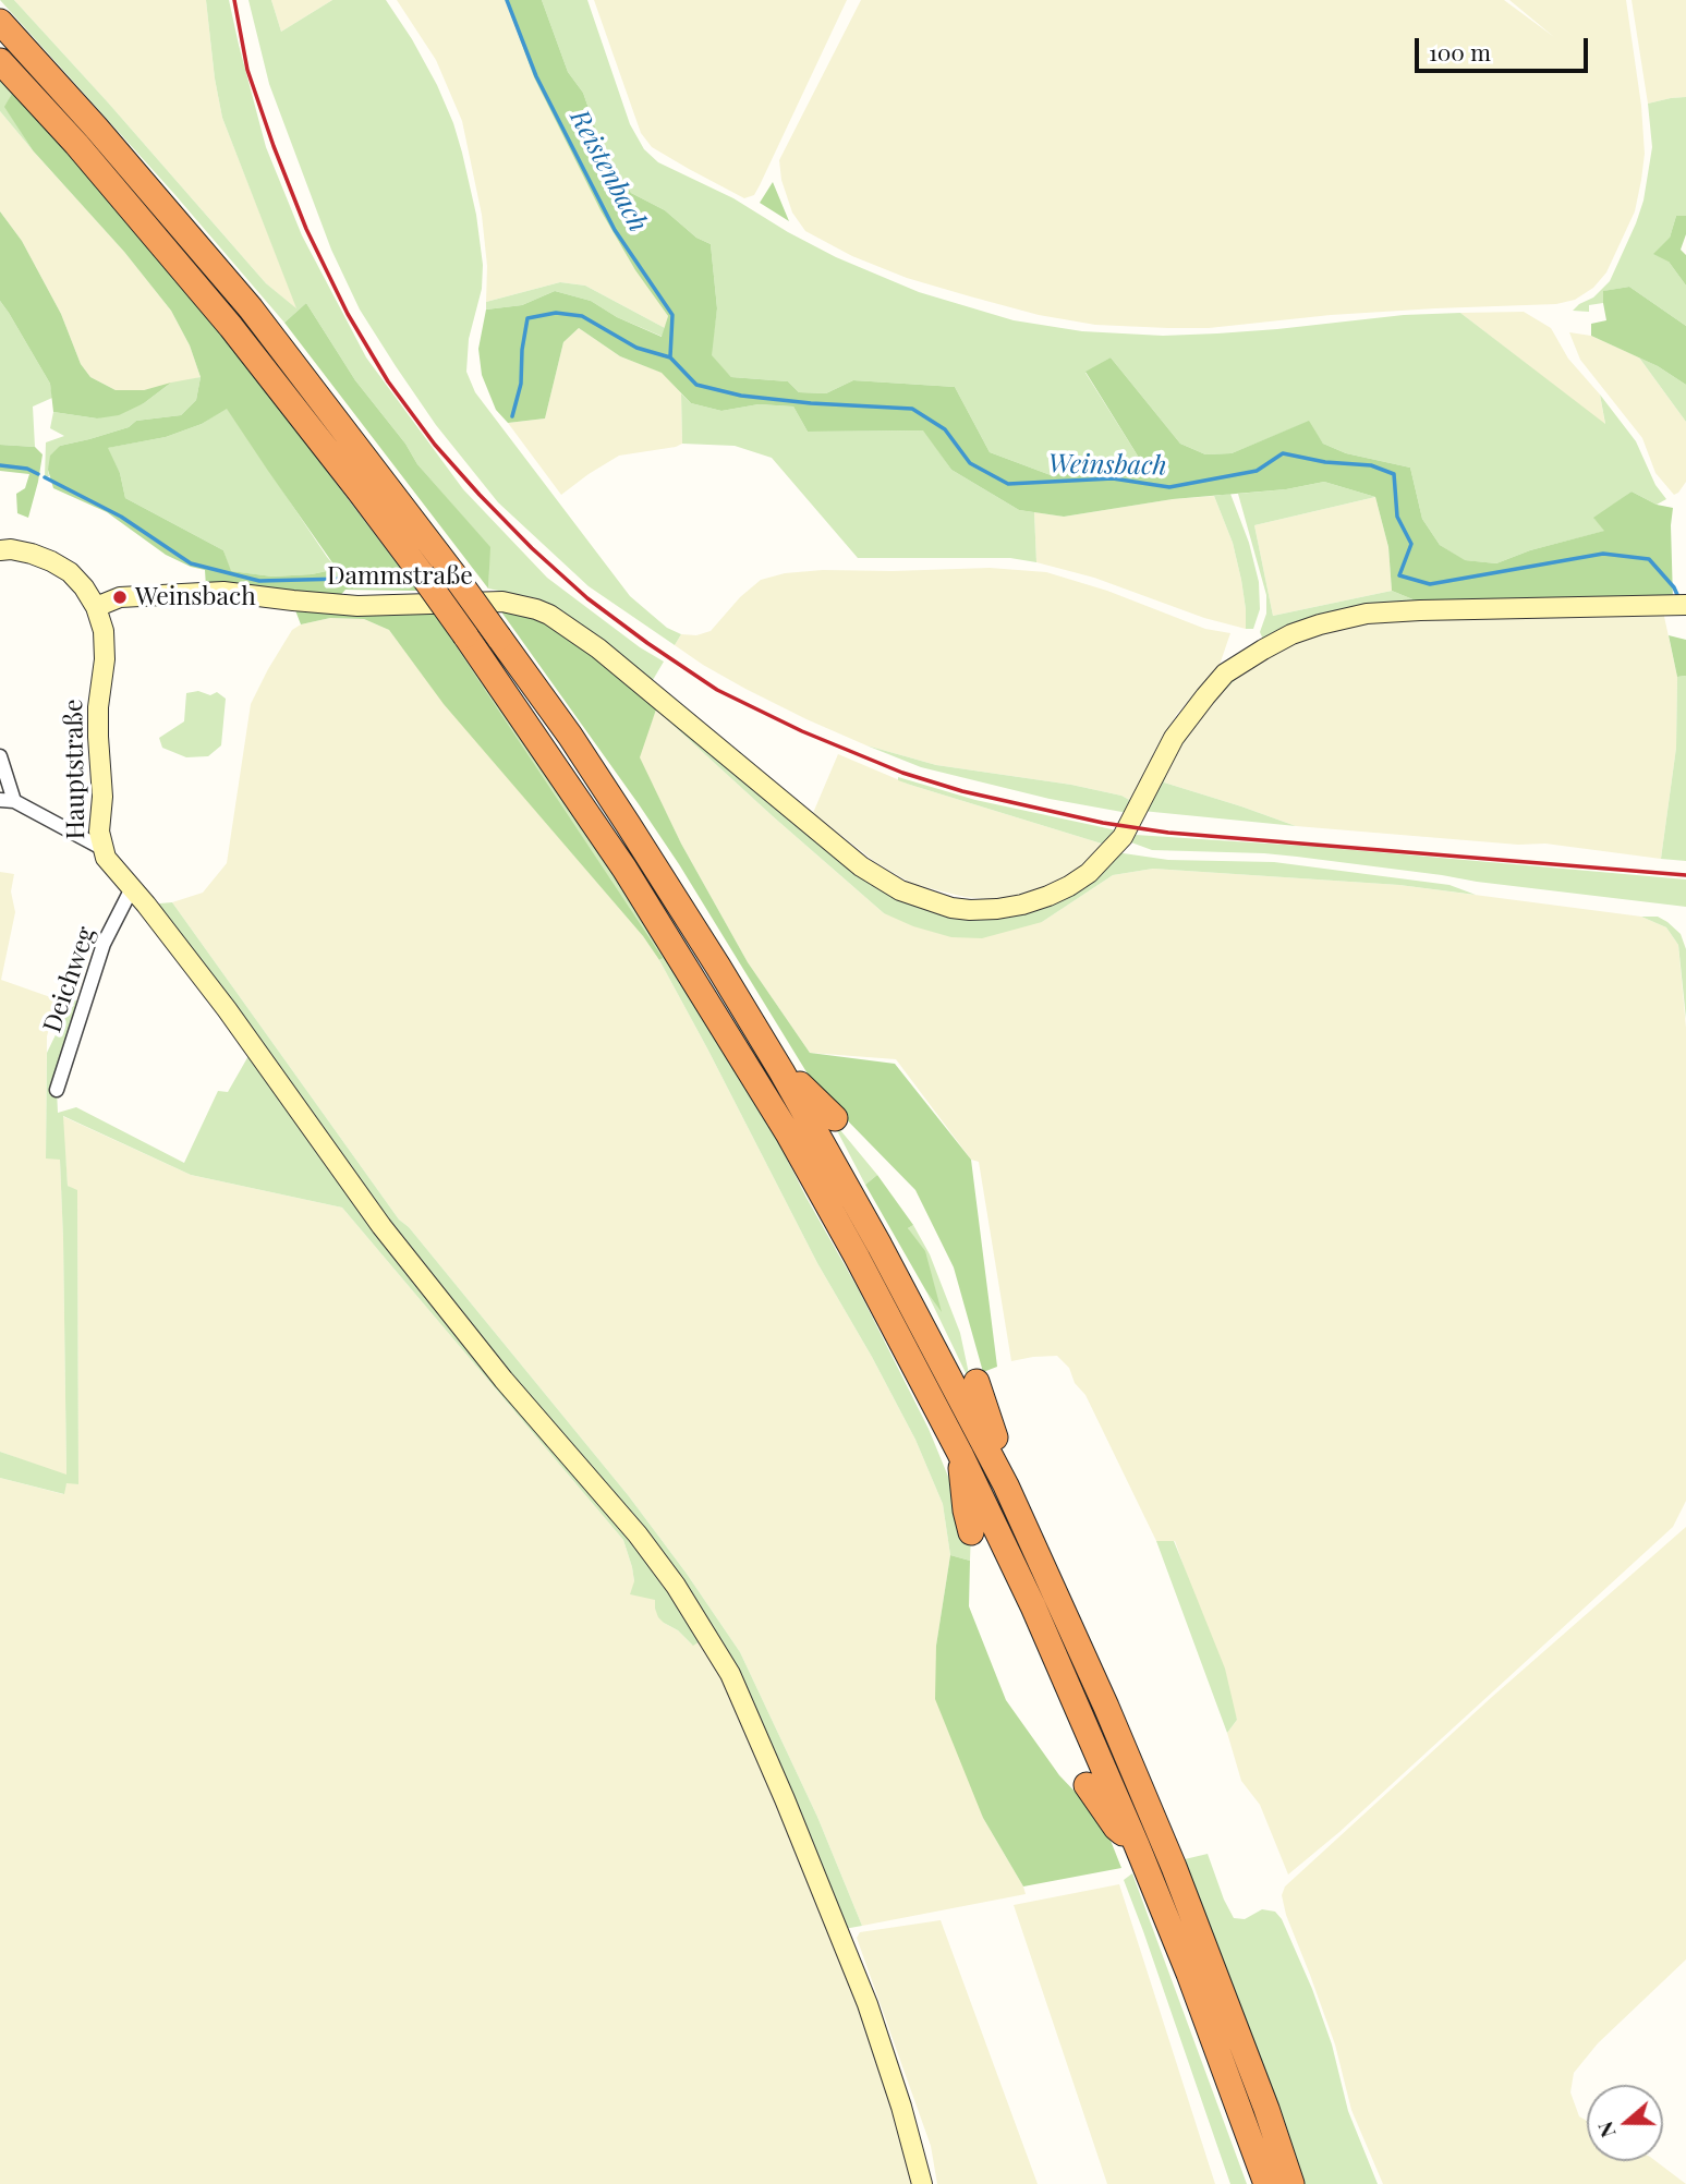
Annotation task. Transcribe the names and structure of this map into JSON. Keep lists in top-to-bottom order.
{
  "streets": {
    "street": ["Dammstraße", "Hauptstraße", "Deichweg"]
  },
  "crossings": [
    ["Dammstraße", "Hauptstraße"],
    ["Hauptstraße", "Deichweg"]
  ],
  "water": ["Reistenbach", "Weinsbach"],
  "places": ["Weinsbach"],
  "scale_bar": "100 m",
  "north": "left"
}
